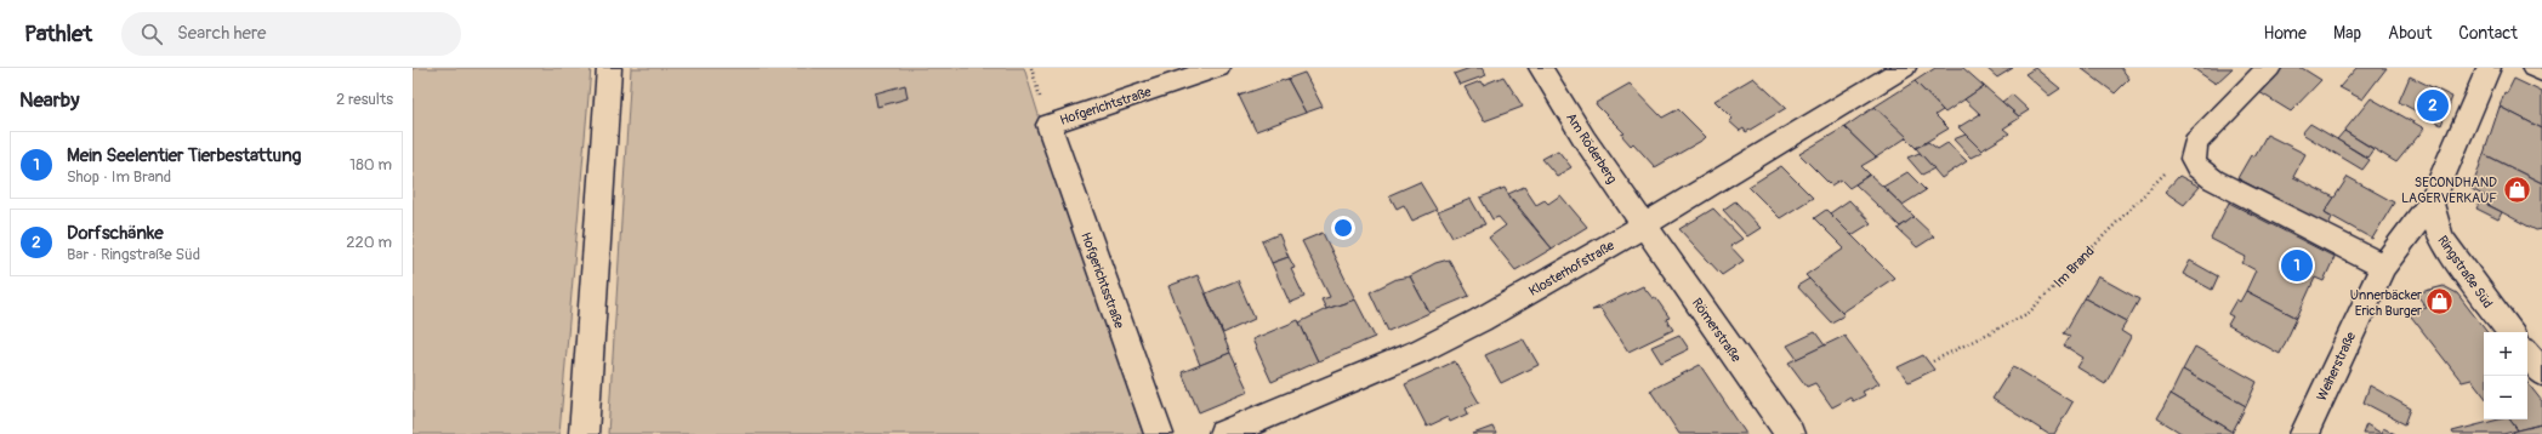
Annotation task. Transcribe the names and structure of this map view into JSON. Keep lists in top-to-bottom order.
{
  "streets": {
    "street": [
      "Hofgerichtstraße",
      "Am Röderberg",
      "Klosterhofstraße",
      "Ringstraße Süd",
      "Hofgerichtsstraße",
      "Römerstraße",
      "Weiherstraße"
    ],
    "path": ["Im Brand"]
  },
  "crossings": [
    ["Hofgerichtstraße", "Hofgerichtsstraße"],
    ["Am Röderberg", "Klosterhofstraße"],
    ["Am Röderberg", "Römerstraße"],
    ["Klosterhofstraße", "Römerstraße"],
    ["Ringstraße Süd", "Weiherstraße"]
  ],
  "places": {
    "shop": ["SECONDHAND LAGERVERKAUF", "Unnerbäcker Erich Burger"]
  },
  "page": {
    "header": "Pathlet",
    "search": "Search here",
    "nav": [
      "Home",
      "Map",
      "About",
      "Contact"
    ],
    "heading": ["Nearby", "2 results"],
    "pins": ["2", "1"],
    "list": [
      {
        "mark": "1",
        "name": "Mein Seelentier Tierbestattung",
        "note": "Shop · Im Brand",
        "value": "180 m"
      },
      {
        "mark": "2",
        "name": "Dorfschänke",
        "note": "Bar · Ringstraße Süd",
        "value": "220 m"
      }
    ],
    "map_buttons": ["+", "−"]
  }
}
